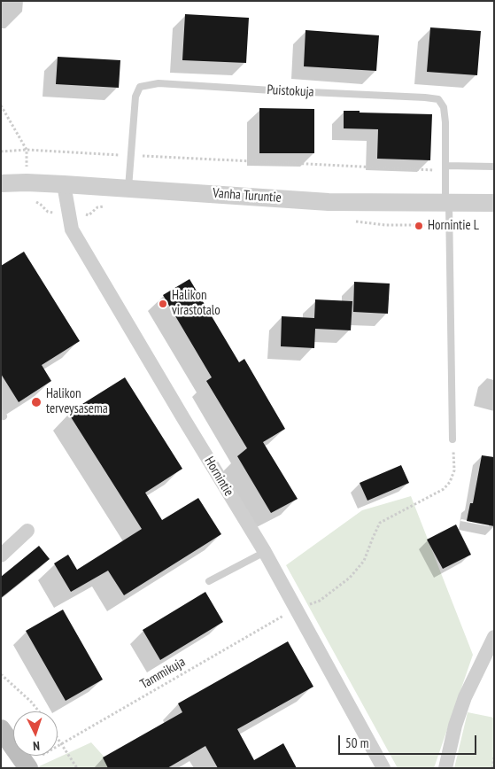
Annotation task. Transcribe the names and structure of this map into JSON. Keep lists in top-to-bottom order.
{
  "streets": {
    "street": ["Vanha Turuntie", "Hornintie"],
    "lane": ["Puistokuja"],
    "path": ["Tammikuja"]
  },
  "crossings": [
    ["Puistokuja", "Vanha Turuntie"],
    ["Puistokuja", "Tammikuja"],
    ["Vanha Turuntie", "Hornintie"],
    ["Hornintie", "Tammikuja"]
  ],
  "places": ["Hornintie L", "Halikon virastotalo", "Halikon terveysasema"],
  "scale_bar": "50 m",
  "north": "bottom"
}
